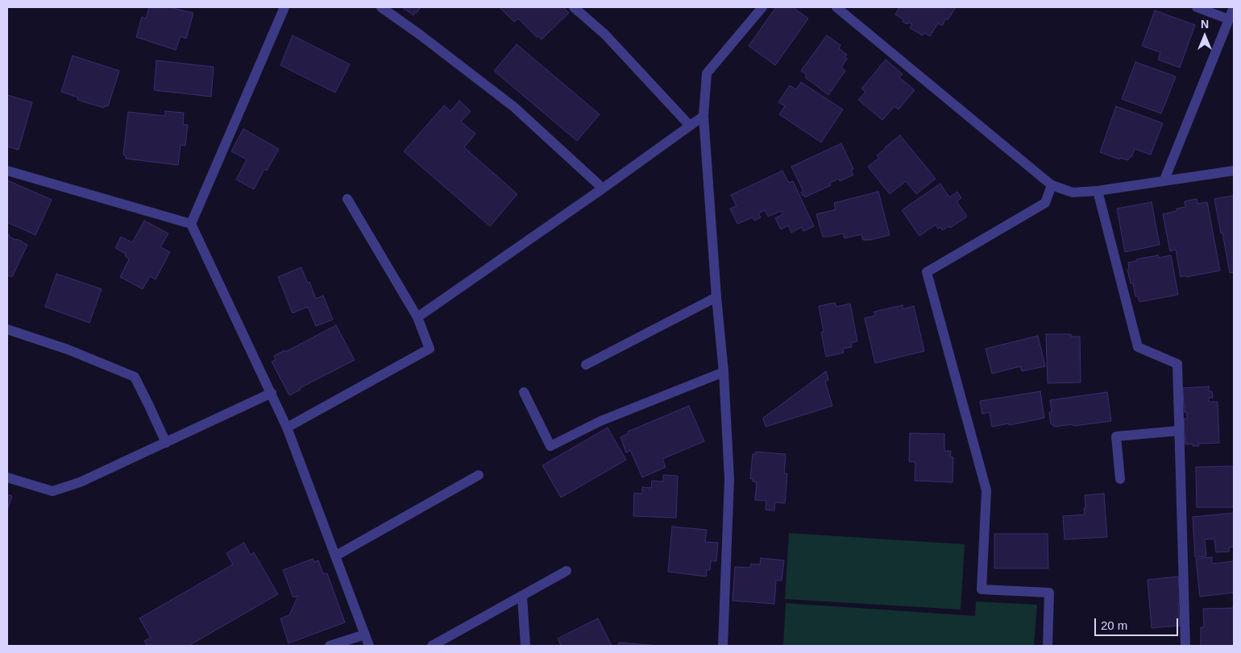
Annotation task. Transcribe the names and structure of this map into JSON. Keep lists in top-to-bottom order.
{
  "scale_bar": "20 m",
  "north": "top"
}
